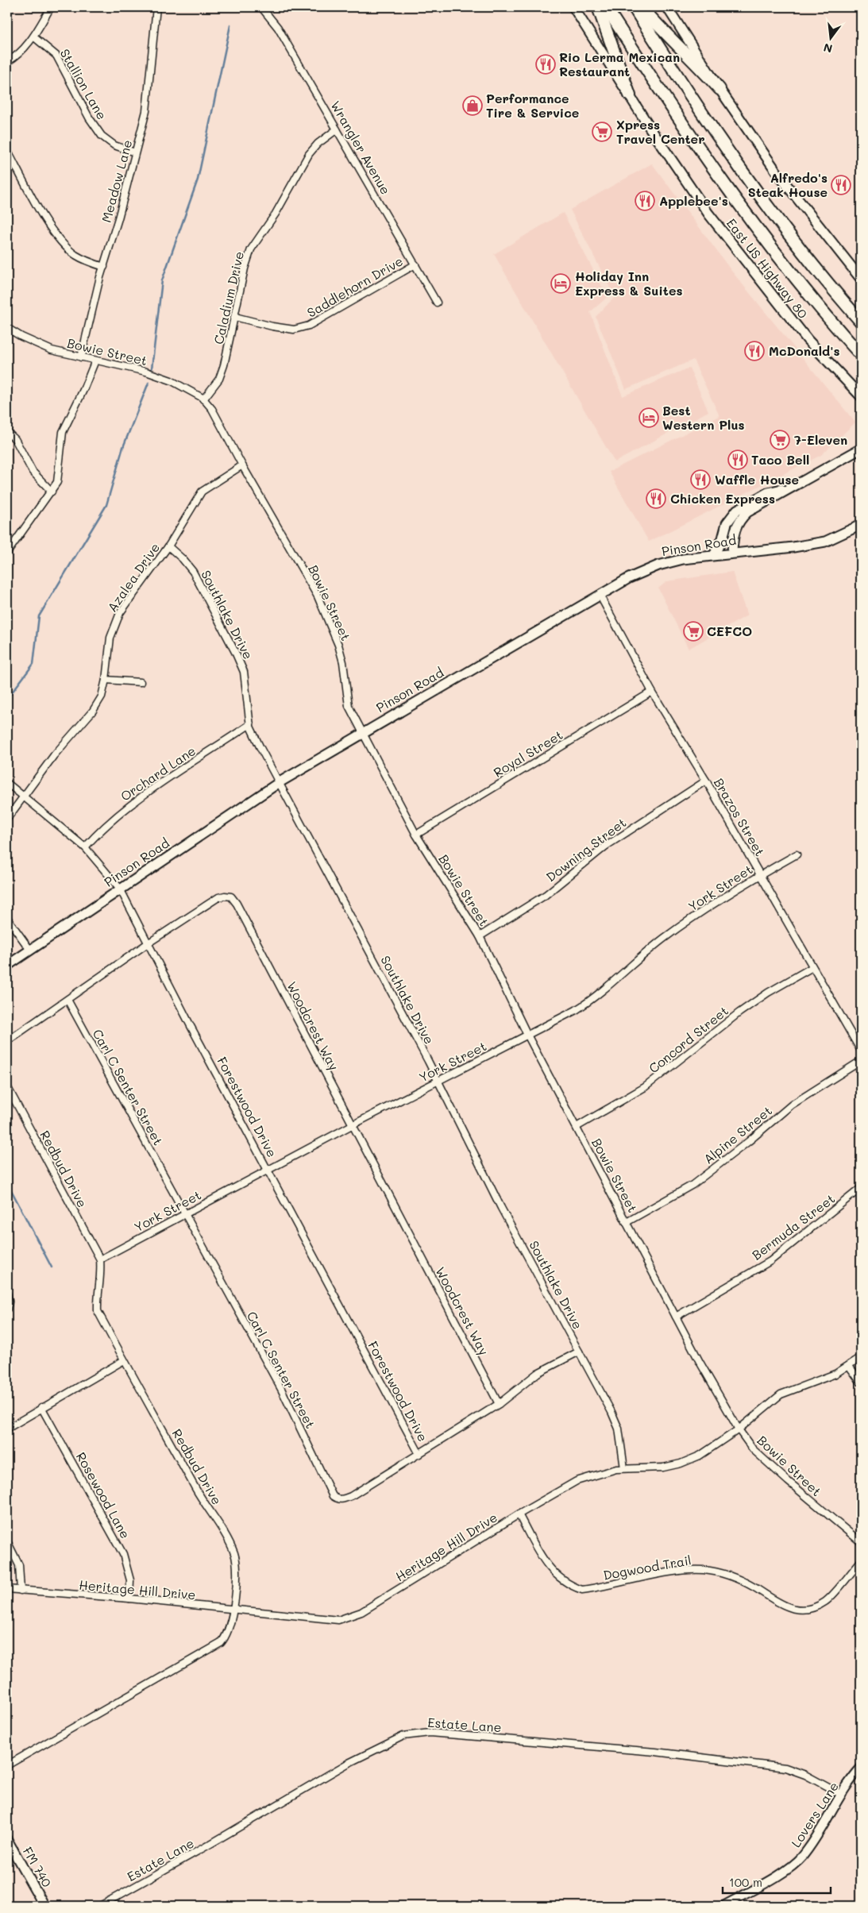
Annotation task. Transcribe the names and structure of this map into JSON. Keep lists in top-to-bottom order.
{
  "streets": {
    "main road": ["East US Highway 80", "Pinson Road", "FM 740"],
    "street": [
      "Stallion Lane",
      "Wrangler Avenue",
      "Meadow Lane",
      "Saddlehorn Drive",
      "Caladium Drive",
      "Bowie Street",
      "Azalea Drive",
      "Southlake Drive",
      "Royal Street",
      "Orchard Lane",
      "Brazos Street",
      "Downing Street",
      "York Street",
      "Woodcrest Way",
      "Concord Street",
      "Carl C Senter Street",
      "Forestwood Drive",
      "Alpine Street",
      "Redbud Drive",
      "Bermuda Street",
      "Rosewood Lane",
      "Heritage Hill Drive",
      "Dogwood Trail",
      "Estate Lane",
      "Lovers Lane"
    ]
  },
  "crossings": [
    ["Stallion Lane", "Meadow Lane"],
    ["Wrangler Avenue", "Saddlehorn Drive"],
    ["Wrangler Avenue", "Caladium Drive"],
    ["Meadow Lane", "Bowie Street"],
    ["Saddlehorn Drive", "Caladium Drive"],
    ["Caladium Drive", "Bowie Street"],
    ["Bowie Street", "Pinson Road"],
    ["Bowie Street", "Azalea Drive"],
    ["Bowie Street", "Royal Street"],
    ["Bowie Street", "Downing Street"],
    ["Bowie Street", "York Street"],
    ["Bowie Street", "Concord Street"],
    ["Bowie Street", "Alpine Street"],
    ["Bowie Street", "Bermuda Street"],
    ["Bowie Street", "Heritage Hill Drive"],
    ["Pinson Road", "Southlake Drive"],
    ["Pinson Road", "Brazos Street"],
    ["Pinson Road", "Forestwood Drive"],
    ["Azalea Drive", "Southlake Drive"],
    ["Azalea Drive", "Forestwood Drive"],
    ["Southlake Drive", "Orchard Lane"],
    ["Southlake Drive", "York Street"],
    ["Southlake Drive", "Carl C Senter Street"],
    ["Southlake Drive", "Heritage Hill Drive"],
    ["Royal Street", "Brazos Street"],
    ["Orchard Lane", "Forestwood Drive"],
    ["Brazos Street", "Downing Street"],
    ["Brazos Street", "York Street"],
    ["Brazos Street", "Concord Street"],
    ["York Street", "Woodcrest Way"],
    ["York Street", "Carl C Senter Street"],
    ["York Street", "Forestwood Drive"],
    ["York Street", "Redbud Drive"],
    ["Woodcrest Way", "Carl C Senter Street"],
    ["Woodcrest Way", "Forestwood Drive"],
    ["Carl C Senter Street", "Forestwood Drive"],
    ["Redbud Drive", "Heritage Hill Drive"],
    ["Rosewood Lane", "Heritage Hill Drive"],
    ["Heritage Hill Drive", "Dogwood Trail"],
    ["Estate Lane", "Lovers Lane"]
  ],
  "places": {
    "restaurant": [
      "Rio Lerma Mexican Restaurant",
      "Alfredo's Steak House",
      "Applebee's",
      "McDonald's",
      "Taco Bell",
      "Waffle House",
      "Chicken Express"
    ],
    "shop": ["Performance Tire & Service"],
    "supermarket": ["Xpress Travel Center", "7-Eleven", "CEFCO"],
    "hotel": ["Holiday Inn Express & Suites", "Best Western Plus"]
  },
  "scale_bar": "100 m",
  "north": "bottom"
}
